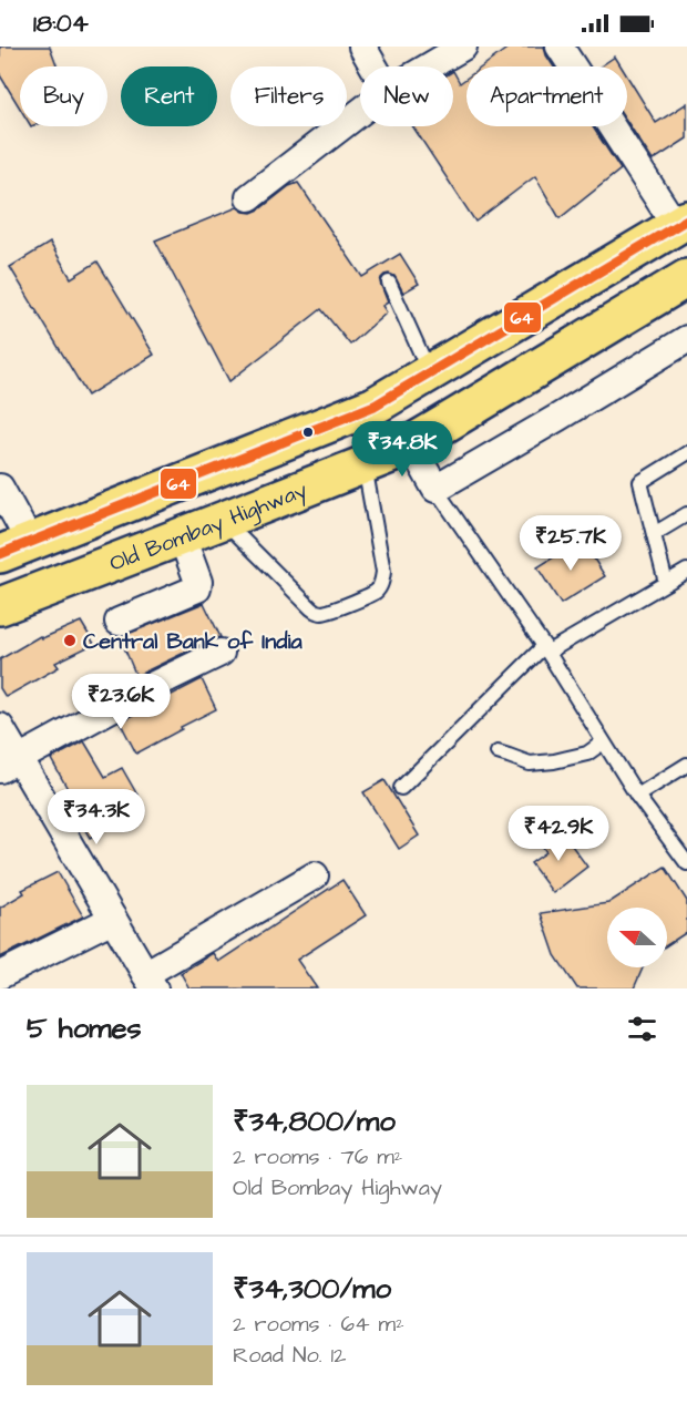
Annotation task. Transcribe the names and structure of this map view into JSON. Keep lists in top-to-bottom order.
{
  "streets": {
    "main road": ["Old Bombay Highway"]
  },
  "places": ["Central Bank of India"],
  "lines": ["transit line 64"],
  "north": "left",
  "page": {
    "status": "18:04",
    "chip": [
      "Buy",
      "Rent",
      "Filters",
      "New",
      "Apartment"
    ],
    "price": [
      "₹34.8K",
      "₹25.7K",
      "₹23.6K",
      "₹34.3K",
      "₹42.9K"
    ],
    "heading": "5 homes",
    "list": [
      {
        "name": "₹34,800/mo",
        "note": "2 rooms · 76 m² · Old Bombay Highway"
      },
      {
        "name": "₹34,300/mo",
        "note": "2 rooms · 64 m² · Road No. 12"
      }
    ]
  }
}
